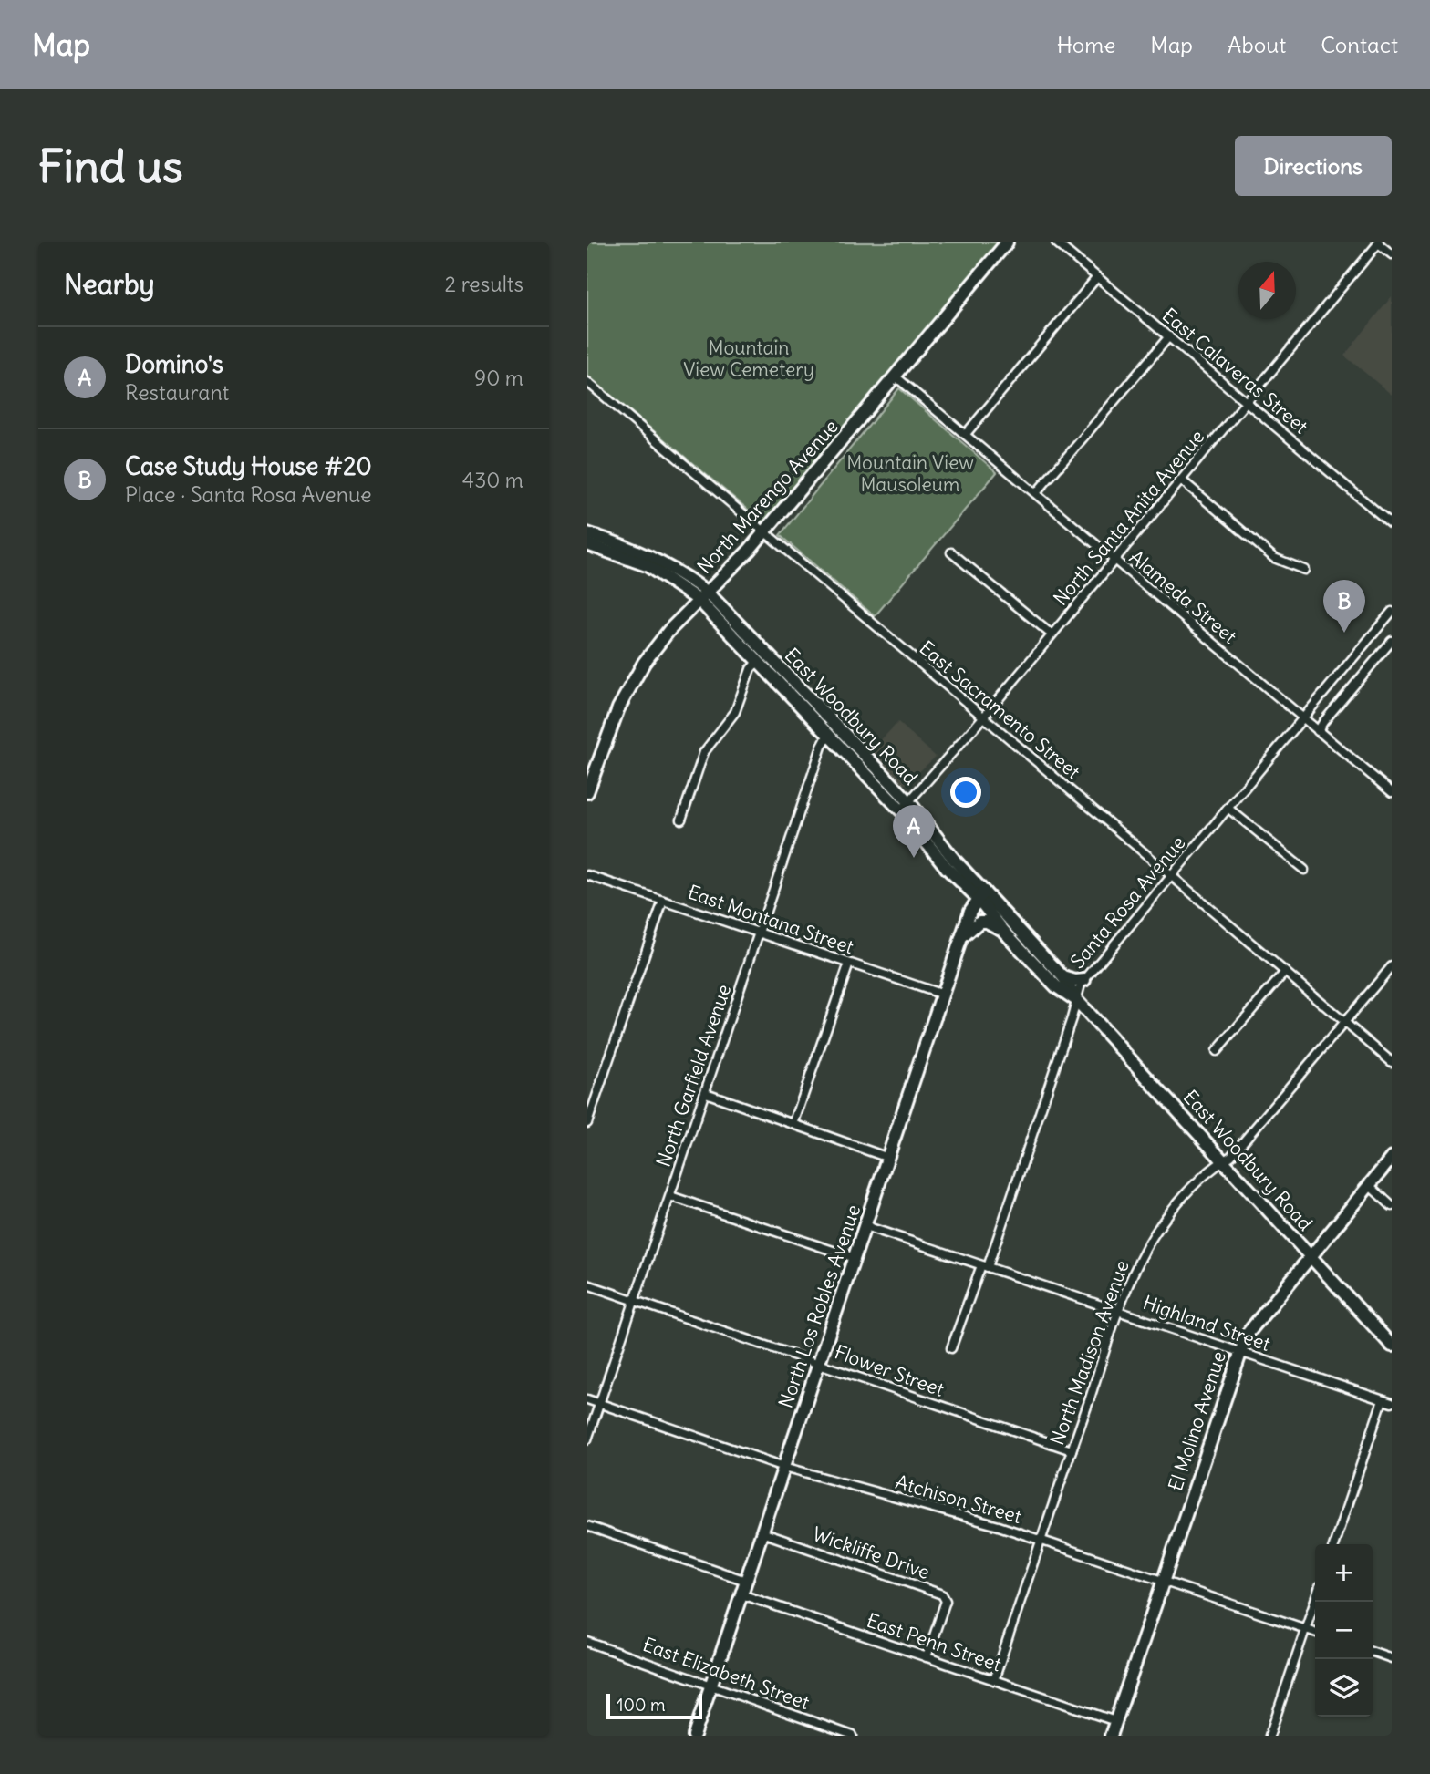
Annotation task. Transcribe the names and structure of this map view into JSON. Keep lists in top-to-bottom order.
{
  "streets": {
    "street": [
      "East Calaveras Street",
      "North Marengo Avenue",
      "North Santa Anita Avenue",
      "Alameda Street",
      "East Sacramento Street",
      "East Woodbury Road",
      "Santa Rosa Avenue",
      "East Montana Street",
      "North Garfield Avenue",
      "North Los Robles Avenue",
      "Highland Street",
      "North Madison Avenue",
      "Flower Street",
      "El Molino Avenue",
      "Atchison Street",
      "Wickliffe Drive",
      "East Penn Street",
      "East Elizabeth Street"
    ]
  },
  "crossings": [
    ["East Calaveras Street", "North Santa Anita Avenue"],
    ["North Marengo Avenue", "Alameda Street"],
    ["North Marengo Avenue", "East Sacramento Street"],
    ["North Marengo Avenue", "East Woodbury Road"],
    ["North Santa Anita Avenue", "Alameda Street"],
    ["North Santa Anita Avenue", "East Sacramento Street"],
    ["North Santa Anita Avenue", "East Woodbury Road"],
    ["Alameda Street", "Santa Rosa Avenue"],
    ["East Sacramento Street", "Santa Rosa Avenue"],
    ["East Sacramento Street", "North Madison Avenue"],
    ["East Woodbury Road", "Santa Rosa Avenue"],
    ["East Woodbury Road", "North Garfield Avenue"],
    ["East Woodbury Road", "North Los Robles Avenue"],
    ["East Woodbury Road", "North Madison Avenue"],
    ["East Woodbury Road", "El Molino Avenue"],
    ["Santa Rosa Avenue", "Highland Street"],
    ["East Montana Street", "North Garfield Avenue"],
    ["East Montana Street", "North Los Robles Avenue"],
    ["North Garfield Avenue", "Flower Street"],
    ["North Garfield Avenue", "Atchison Street"],
    ["North Los Robles Avenue", "Highland Street"],
    ["North Los Robles Avenue", "Flower Street"],
    ["North Los Robles Avenue", "Atchison Street"],
    ["North Los Robles Avenue", "Wickliffe Drive"],
    ["North Los Robles Avenue", "East Penn Street"],
    ["North Los Robles Avenue", "East Elizabeth Street"],
    ["Highland Street", "North Madison Avenue"],
    ["Highland Street", "El Molino Avenue"],
    ["North Madison Avenue", "Flower Street"],
    ["North Madison Avenue", "Atchison Street"],
    ["North Madison Avenue", "East Penn Street"],
    ["El Molino Avenue", "Atchison Street"],
    ["El Molino Avenue", "East Penn Street"],
    ["Wickliffe Drive", "East Penn Street"]
  ],
  "parks": ["Mountain View Cemetery", "Mountain View Mausoleum"],
  "scale_bar": "100 m",
  "north": "top",
  "page": {
    "header": "Map",
    "nav": [
      "Home",
      "Map",
      "About",
      "Contact"
    ],
    "buttons": "Directions",
    "title": "Find us",
    "heading": ["Nearby", "2 results"],
    "list": [
      {
        "mark": "A",
        "name": "Domino's",
        "note": "Restaurant",
        "value": "90 m"
      },
      {
        "mark": "B",
        "name": "Case Study House #20",
        "note": "Place · Santa Rosa Avenue",
        "value": "430 m"
      }
    ],
    "pins": ["B", "A"],
    "map_buttons": ["+", "−"],
    "scale": "100 m"
  }
}
